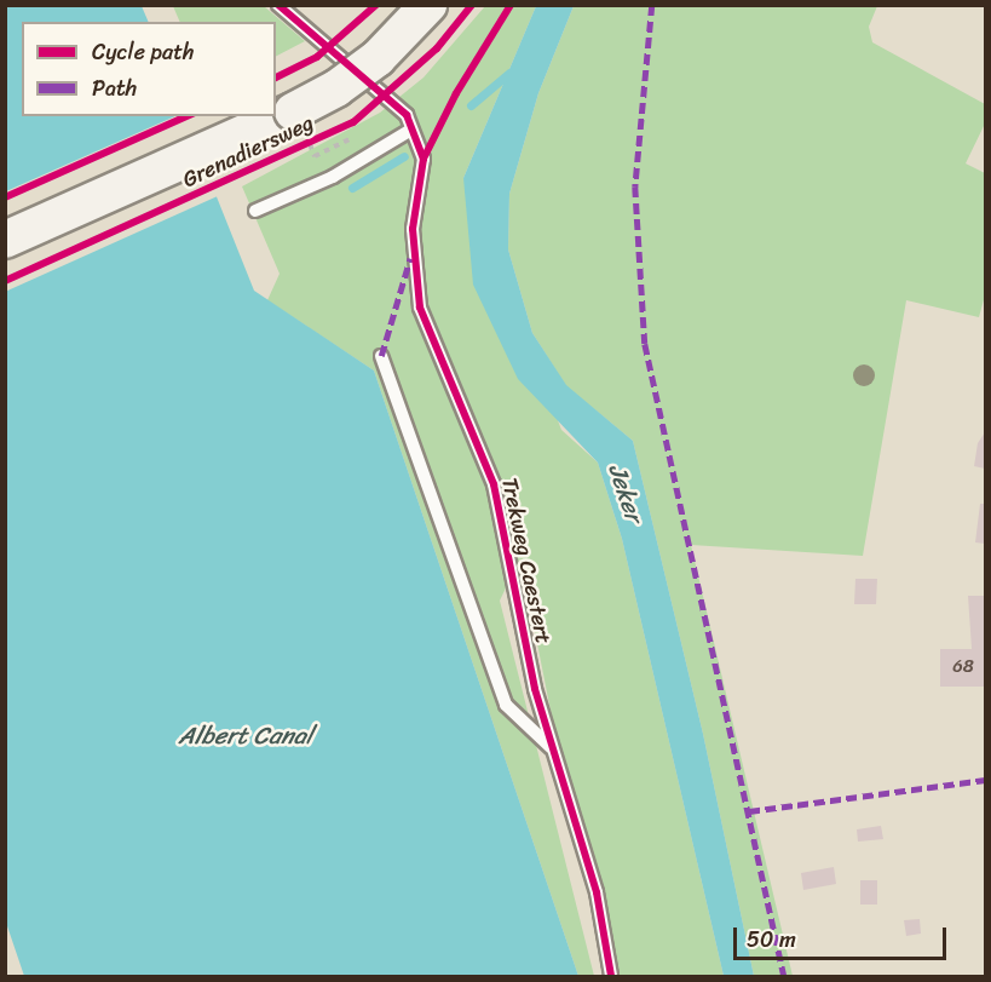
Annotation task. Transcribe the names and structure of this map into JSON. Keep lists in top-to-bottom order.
{
  "streets": {
    "main road": ["Grenadiersweg"],
    "lane": ["Trekweg Caestert"]
  },
  "water": ["Jeker", "Albert Canal"],
  "house_numbers": ["68"],
  "legend": ["Cycle path", "Path"],
  "scale_bar": "50 m"
}
